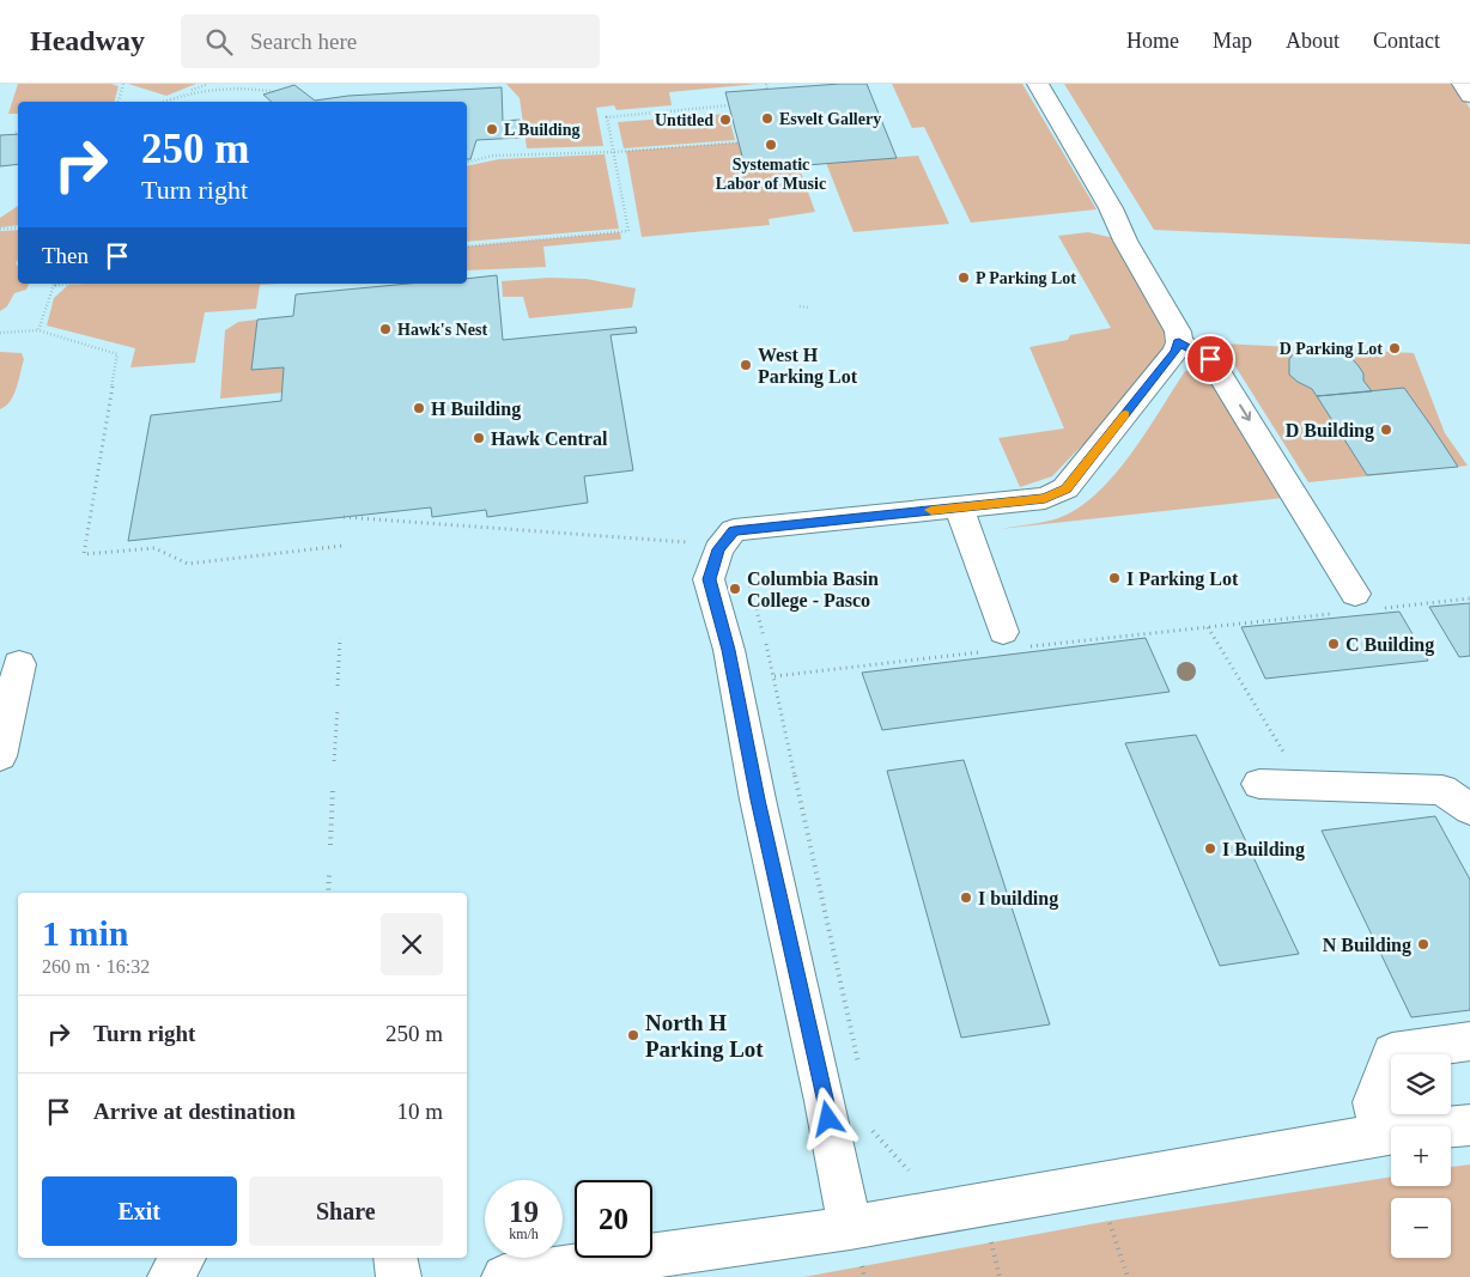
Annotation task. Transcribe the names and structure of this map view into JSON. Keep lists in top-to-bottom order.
{
  "places": [
    "Esvelt Gallery",
    "Untitled",
    "L Building",
    "Systematic Labor of Music",
    "P Parking Lot",
    "Hawk's Nest",
    "D Parking Lot",
    "West H Parking Lot",
    "H Building",
    "D Building",
    "Hawk Central",
    "I Parking Lot",
    "Columbia Basin College - Pasco",
    "C Building",
    "I Building",
    "I building",
    "N Building",
    "North H Parking Lot"
  ],
  "page": {
    "header": "Headway",
    "search": "Search here",
    "nav": [
      "Home",
      "Map",
      "About",
      "Contact"
    ],
    "turn": ["250 m", "Turn right"],
    "then": "Then",
    "heading": ["1 min", "260 m · 16:32"],
    "list": [
      {
        "name": "Turn right",
        "value": "250 m"
      },
      {
        "name": "Arrive at destination",
        "value": "10 m"
      }
    ],
    "map_buttons": ["+", "−"],
    "buttons": ["Exit", "Share"],
    "speed": "19 km/h",
    "limit": "20"
  }
}
